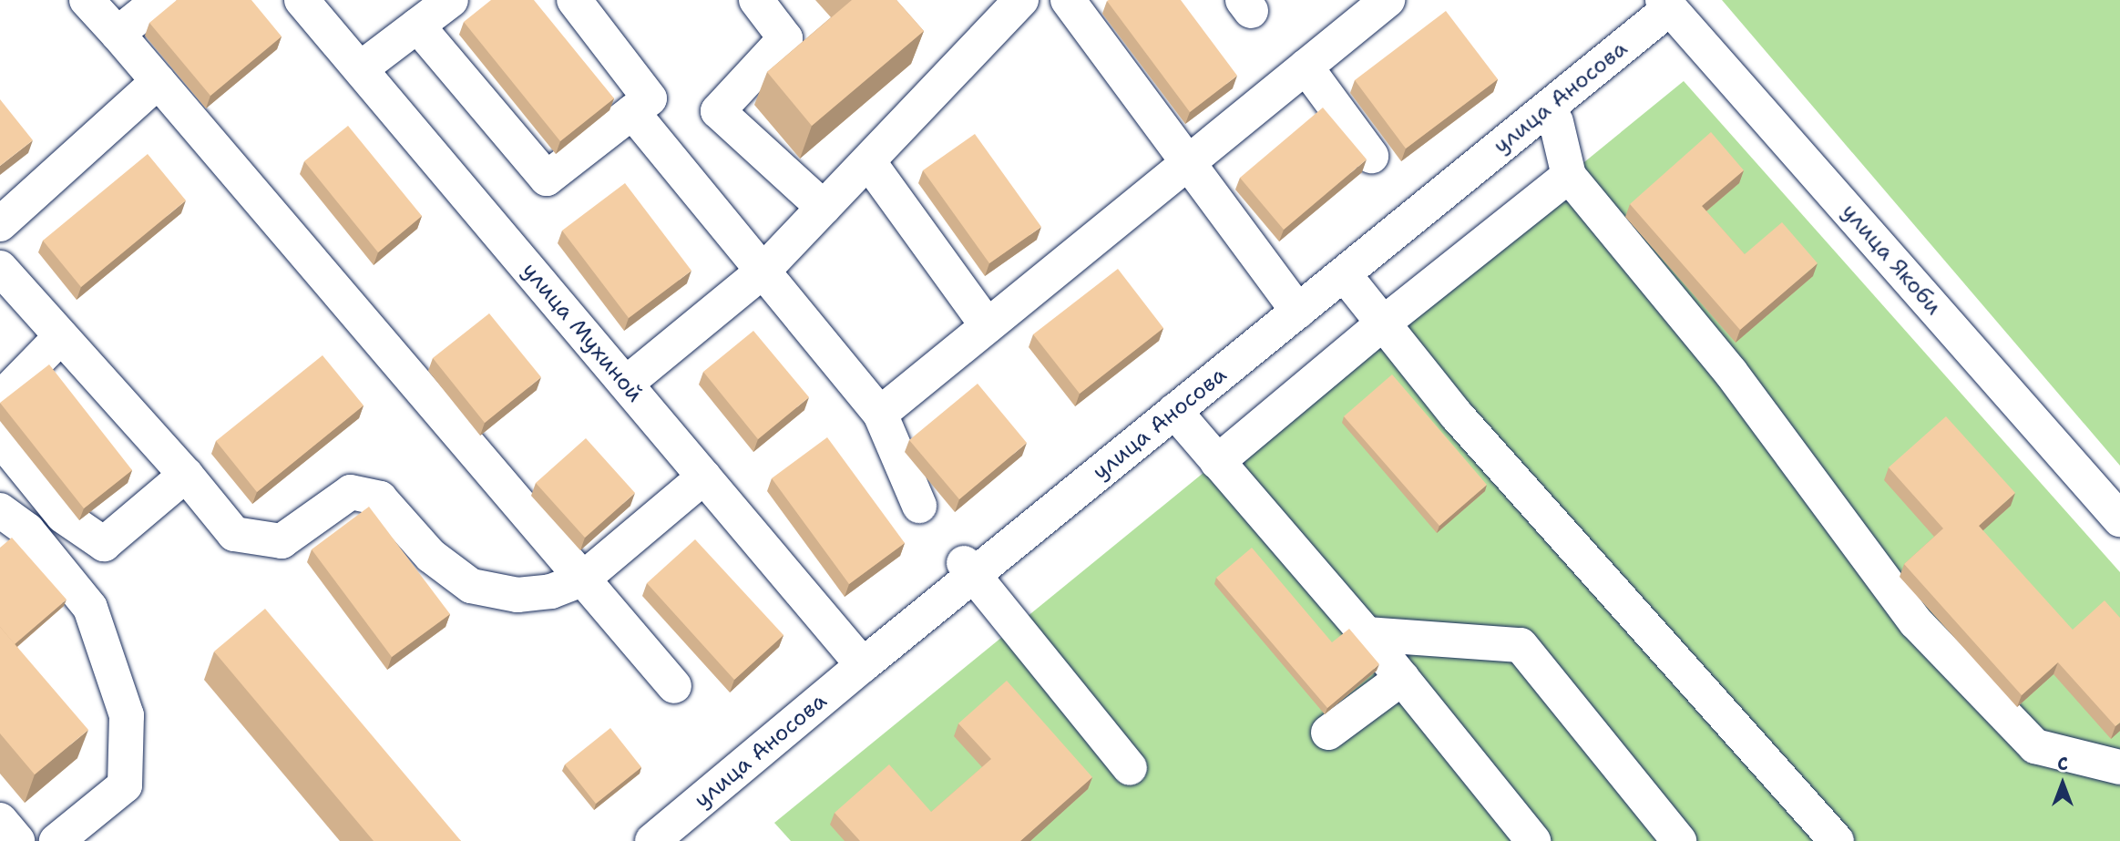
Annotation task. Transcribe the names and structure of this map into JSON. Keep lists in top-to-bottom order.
{
  "streets": {
    "street": ["улица Аносова", "улица Якоби", "улица Мухиной"]
  },
  "crossings": [
    ["улица Аносова", "улица Якоби"],
    ["улица Аносова", "улица Мухиной"]
  ],
  "north": "top"
}
